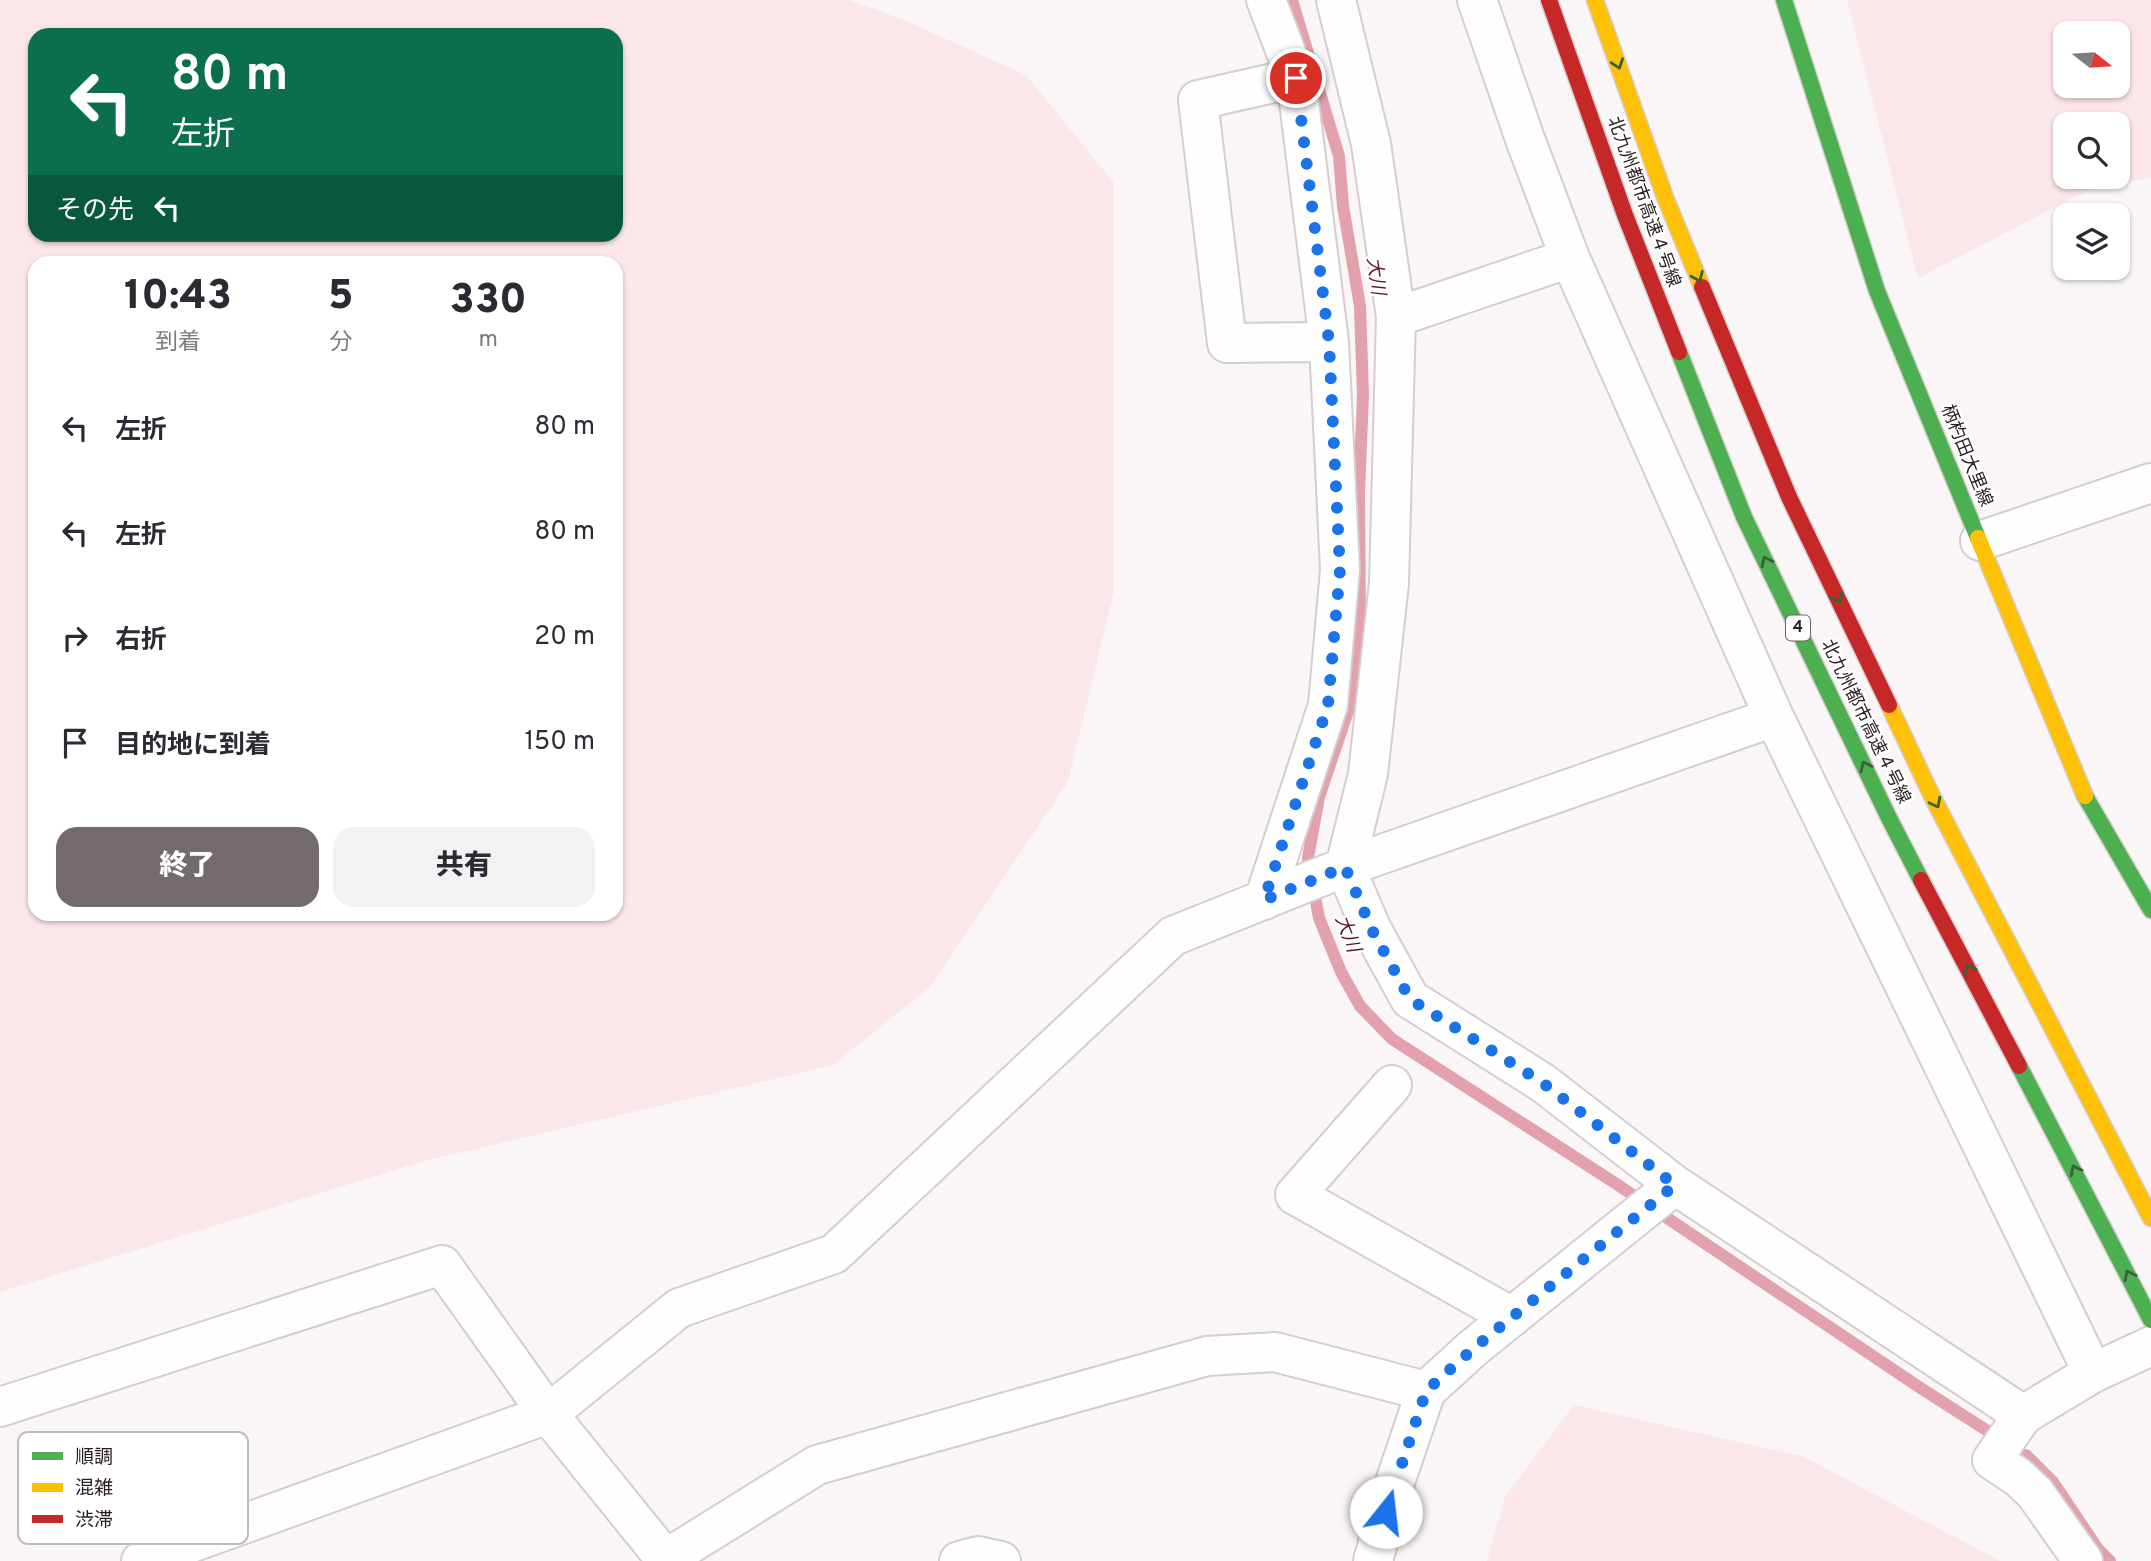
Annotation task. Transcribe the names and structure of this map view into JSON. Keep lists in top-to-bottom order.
{
  "streets": {
    "main road": ["北九州都市高速４号線", "柄杓田大里線", "4"]
  },
  "water": ["大川"],
  "legend": ["順調", "混雑", "渋滞"],
  "north": "right",
  "page": {
    "turn": ["80 m", "左折"],
    "then": "その先",
    "eta": [
      "10:43",
      "到着",
      "5",
      "分",
      "330",
      "m"
    ],
    "list": [
      {
        "name": "左折",
        "value": "80 m"
      },
      {
        "name": "左折",
        "value": "80 m"
      },
      {
        "name": "右折",
        "value": "20 m"
      },
      {
        "name": "目的地に到着",
        "value": "150 m"
      }
    ],
    "buttons": ["終了", "共有"]
  }
}
